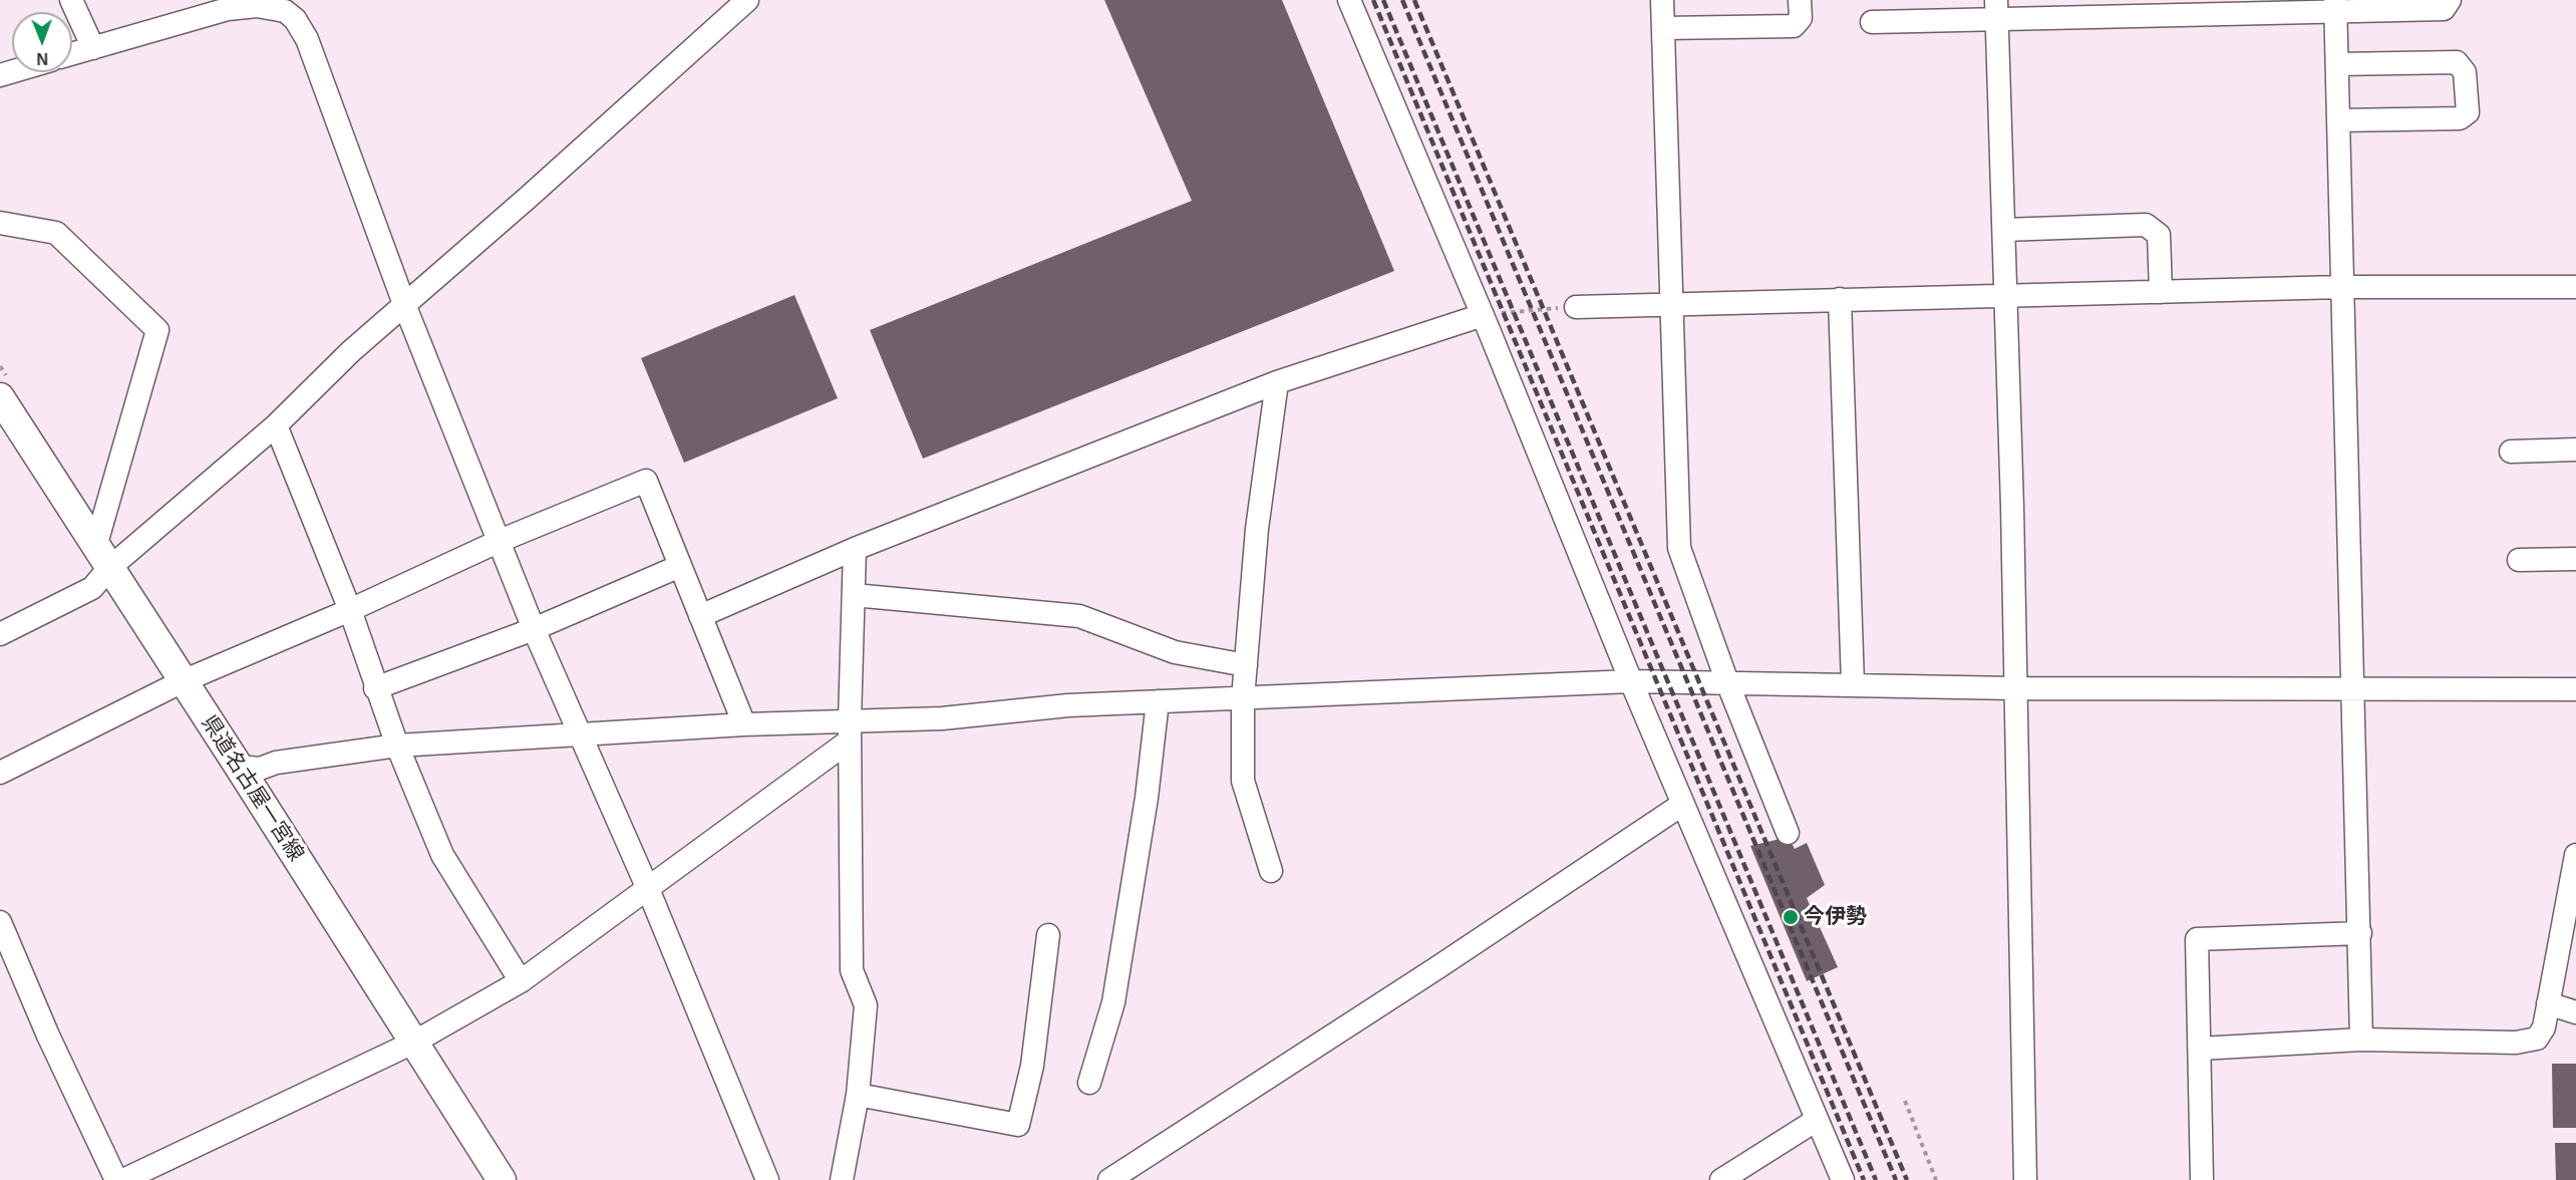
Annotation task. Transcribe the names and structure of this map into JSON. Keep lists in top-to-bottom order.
{
  "streets": {
    "main road": ["県道名古屋一宮線"]
  },
  "places": ["今伊勢"],
  "north": "bottom"
}
